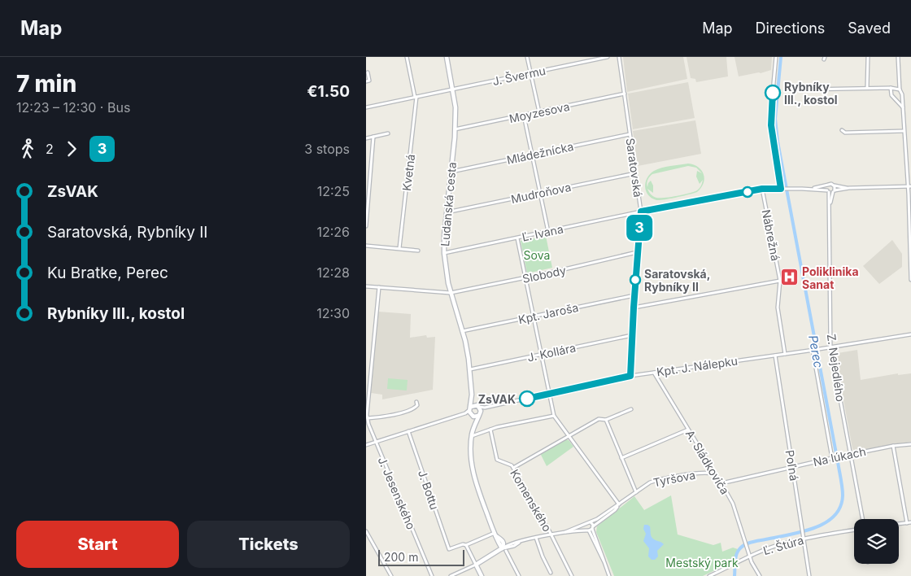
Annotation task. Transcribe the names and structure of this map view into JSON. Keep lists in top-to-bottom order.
{
  "streets": {
    "street": [
      "J. Švermu",
      "Moyzesova",
      "Mládežnícka",
      "Saratovská",
      "Kvetná",
      "Mudroňova",
      "Ludanská cesta",
      "Ľ. Ivana",
      "Nábrežná",
      "Slobody",
      "Kpt. Jaroša",
      "J. Kollára",
      "Kpt. J. Nálepku",
      "Z. Nejedlého",
      "Na lúkach",
      "A. Sládkoviča",
      "Poľná",
      "Tyršova",
      "J. Bottu",
      "J. Jesenského",
      "Komenského",
      "Ľ. Štúra"
    ]
  },
  "crossings": [
    ["J. Švermu", "Kvetná"],
    ["J. Švermu", "Ludanská cesta"],
    ["Moyzesova", "Saratovská"],
    ["Moyzesova", "Ludanská cesta"],
    ["Mládežnícka", "Saratovská"],
    ["Mládežnícka", "Ludanská cesta"],
    ["Saratovská", "Mudroňova"],
    ["Saratovská", "Ľ. Ivana"],
    ["Saratovská", "Slobody"],
    ["Saratovská", "Kpt. Jaroša"],
    ["Saratovská", "J. Kollára"],
    ["Saratovská", "Kpt. J. Nálepku"],
    ["Mudroňova", "Ludanská cesta"],
    ["Ludanská cesta", "Ľ. Ivana"],
    ["Ludanská cesta", "Slobody"],
    ["Ludanská cesta", "Kpt. Jaroša"],
    ["Ludanská cesta", "J. Kollára"],
    ["Ludanská cesta", "Kpt. J. Nálepku"],
    ["Ľ. Ivana", "Nábrežná"],
    ["Nábrežná", "Kpt. J. Nálepku"],
    ["Slobody", "J. Jesenského"],
    ["Kpt. J. Nálepku", "Z. Nejedlého"],
    ["Kpt. J. Nálepku", "A. Sládkoviča"],
    ["Kpt. J. Nálepku", "Poľná"],
    ["Z. Nejedlého", "Na lúkach"],
    ["Na lúkach", "A. Sládkoviča"],
    ["Na lúkach", "Poľná"],
    ["A. Sládkoviča", "Tyršova"],
    ["A. Sládkoviča", "Ľ. Štúra"],
    ["Poľná", "Ľ. Štúra"]
  ],
  "water": ["Perec"],
  "parks": ["Sova", "Mestský park"],
  "places": {
    "other": ["Rybníky III., kostol", "Saratovská, Rybníky II", "ZsVAK"],
    "hospital": ["Poliklinika Sanat"]
  },
  "lines": ["bus line 3"],
  "scale_bar": "200 m",
  "page": {
    "header": "Map",
    "nav": ["Map", "Directions", "Saved"],
    "heading": ["7 min", "12:23 – 12:30 · Bus", "€1.50"],
    "on_map": "3",
    "legs": ["2", "3", "3 stops"],
    "list": [
      {
        "name": "ZsVAK",
        "value": "12:25"
      },
      {
        "name": "Saratovská, Rybníky II",
        "value": "12:26"
      },
      {
        "name": "Ku Bratke, Perec",
        "value": "12:28"
      },
      {
        "name": "Rybníky III., kostol",
        "value": "12:30"
      }
    ],
    "buttons": ["Start", "Tickets"],
    "scale": "200 m"
  }
}
